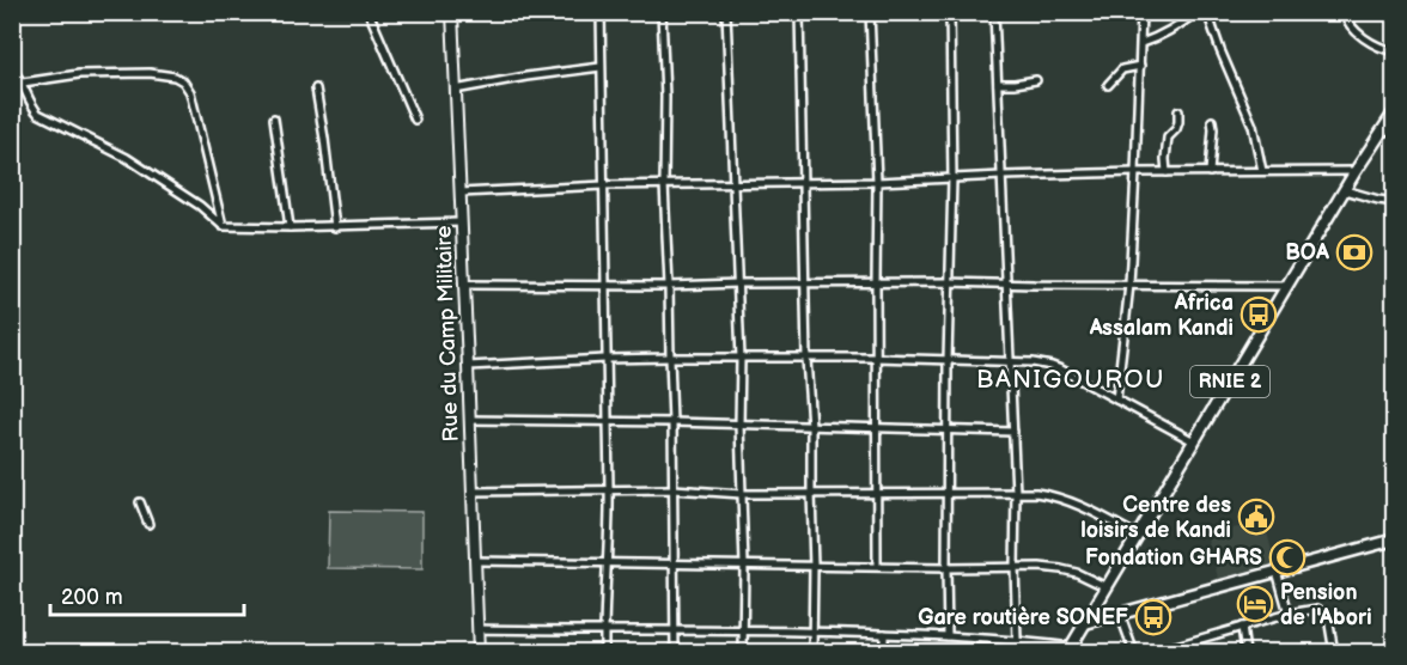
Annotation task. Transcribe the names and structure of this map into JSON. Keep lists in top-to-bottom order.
{
  "streets": {
    "main road": ["RNIE 2"],
    "street": ["Rue du Camp Militaire"]
  },
  "districts": ["BANIGOUROU"],
  "places": {
    "bank": ["BOA"],
    "bus stop": ["Africa Assalam Kandi", "Gare routière SONEF"],
    "public building": ["Centre des loisirs de Kandi"],
    "mosque": ["Fondation GHARS"],
    "hotel": ["Pension de l'Abori"]
  },
  "scale_bar": "200 m"
}
